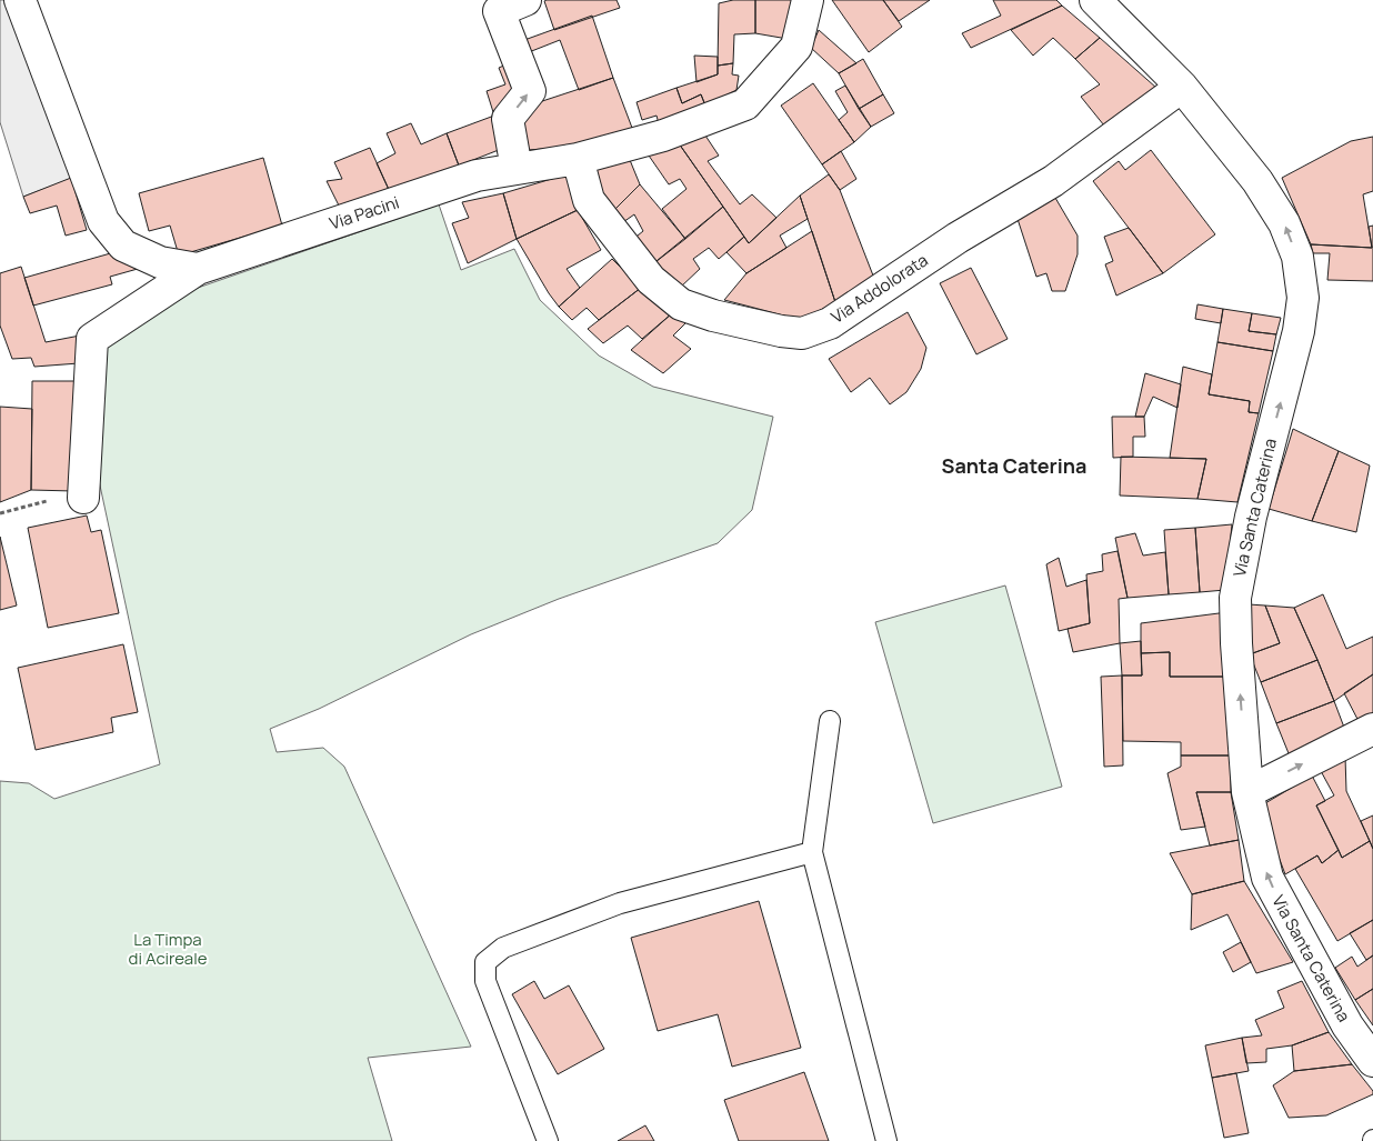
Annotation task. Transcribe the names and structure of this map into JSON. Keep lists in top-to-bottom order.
{
  "streets": {
    "street": ["Via Pacini", "Via Addolorata", "Via Santa Caterina"]
  },
  "crossings": [
    ["Via Pacini", "Via Addolorata"],
    ["Via Addolorata", "Via Santa Caterina"]
  ],
  "one_way": ["Via Santa Caterina"],
  "districts": ["Santa Caterina"],
  "parks": ["La Timpa di Acireale"]
}
